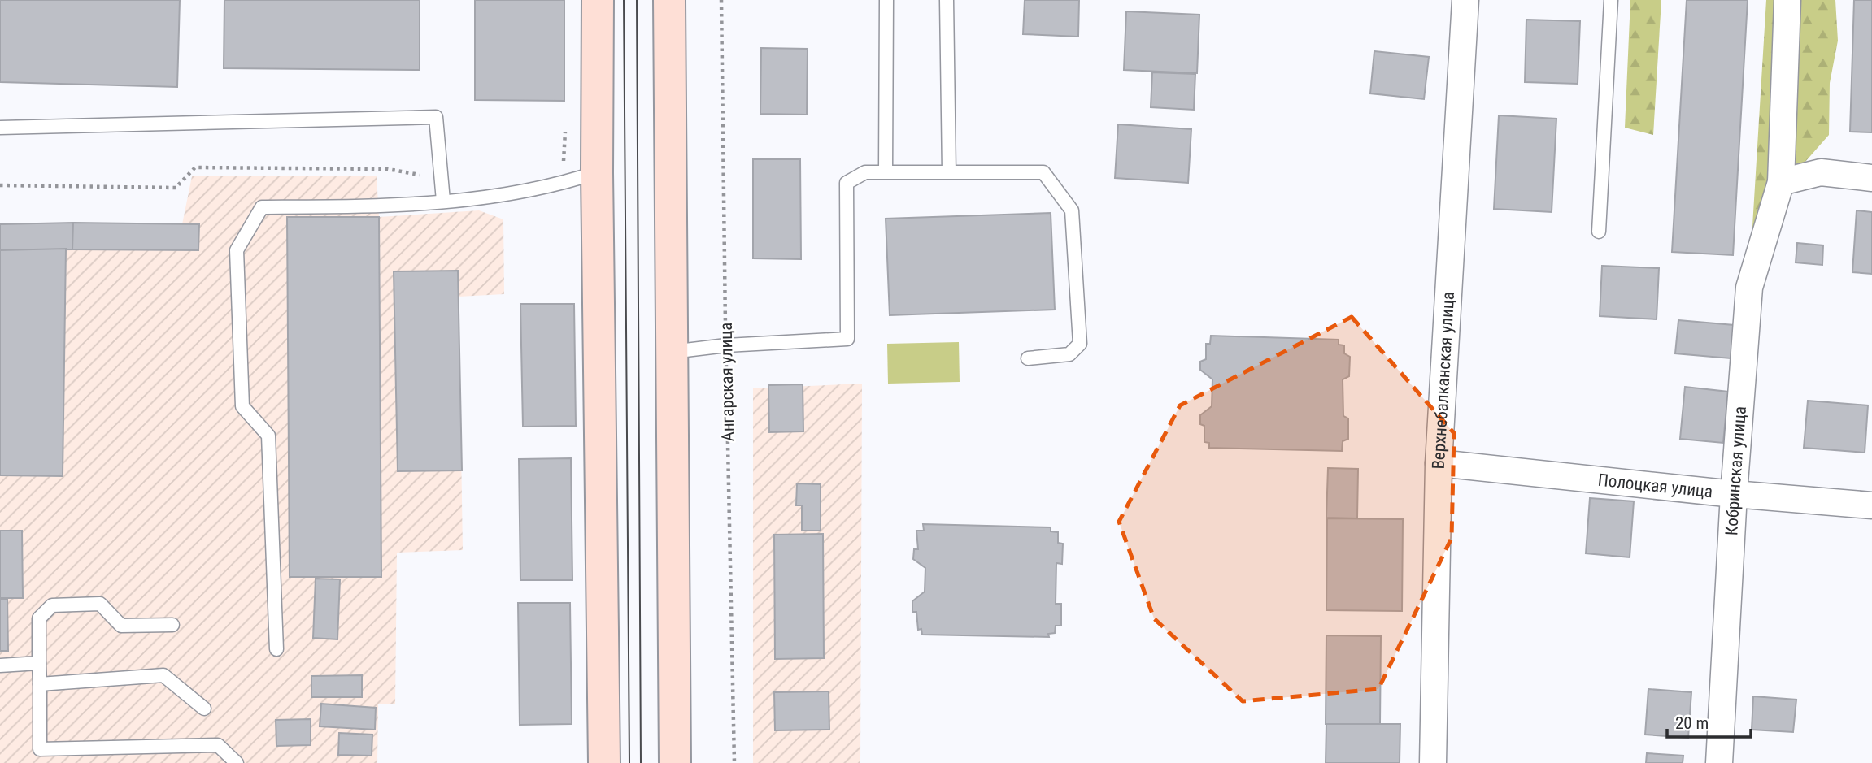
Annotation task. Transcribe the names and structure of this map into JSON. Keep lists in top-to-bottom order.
{
  "streets": {
    "street": ["Верхнебалканская улица", "Кобринская улица", "Полоцкая улица"],
    "path": ["Ангарская улица"]
  },
  "crossings": [
    ["Верхнебалканская улица", "Полоцкая улица"],
    ["Кобринская улица", "Полоцкая улица"]
  ],
  "scale_bar": "20 m"
}
